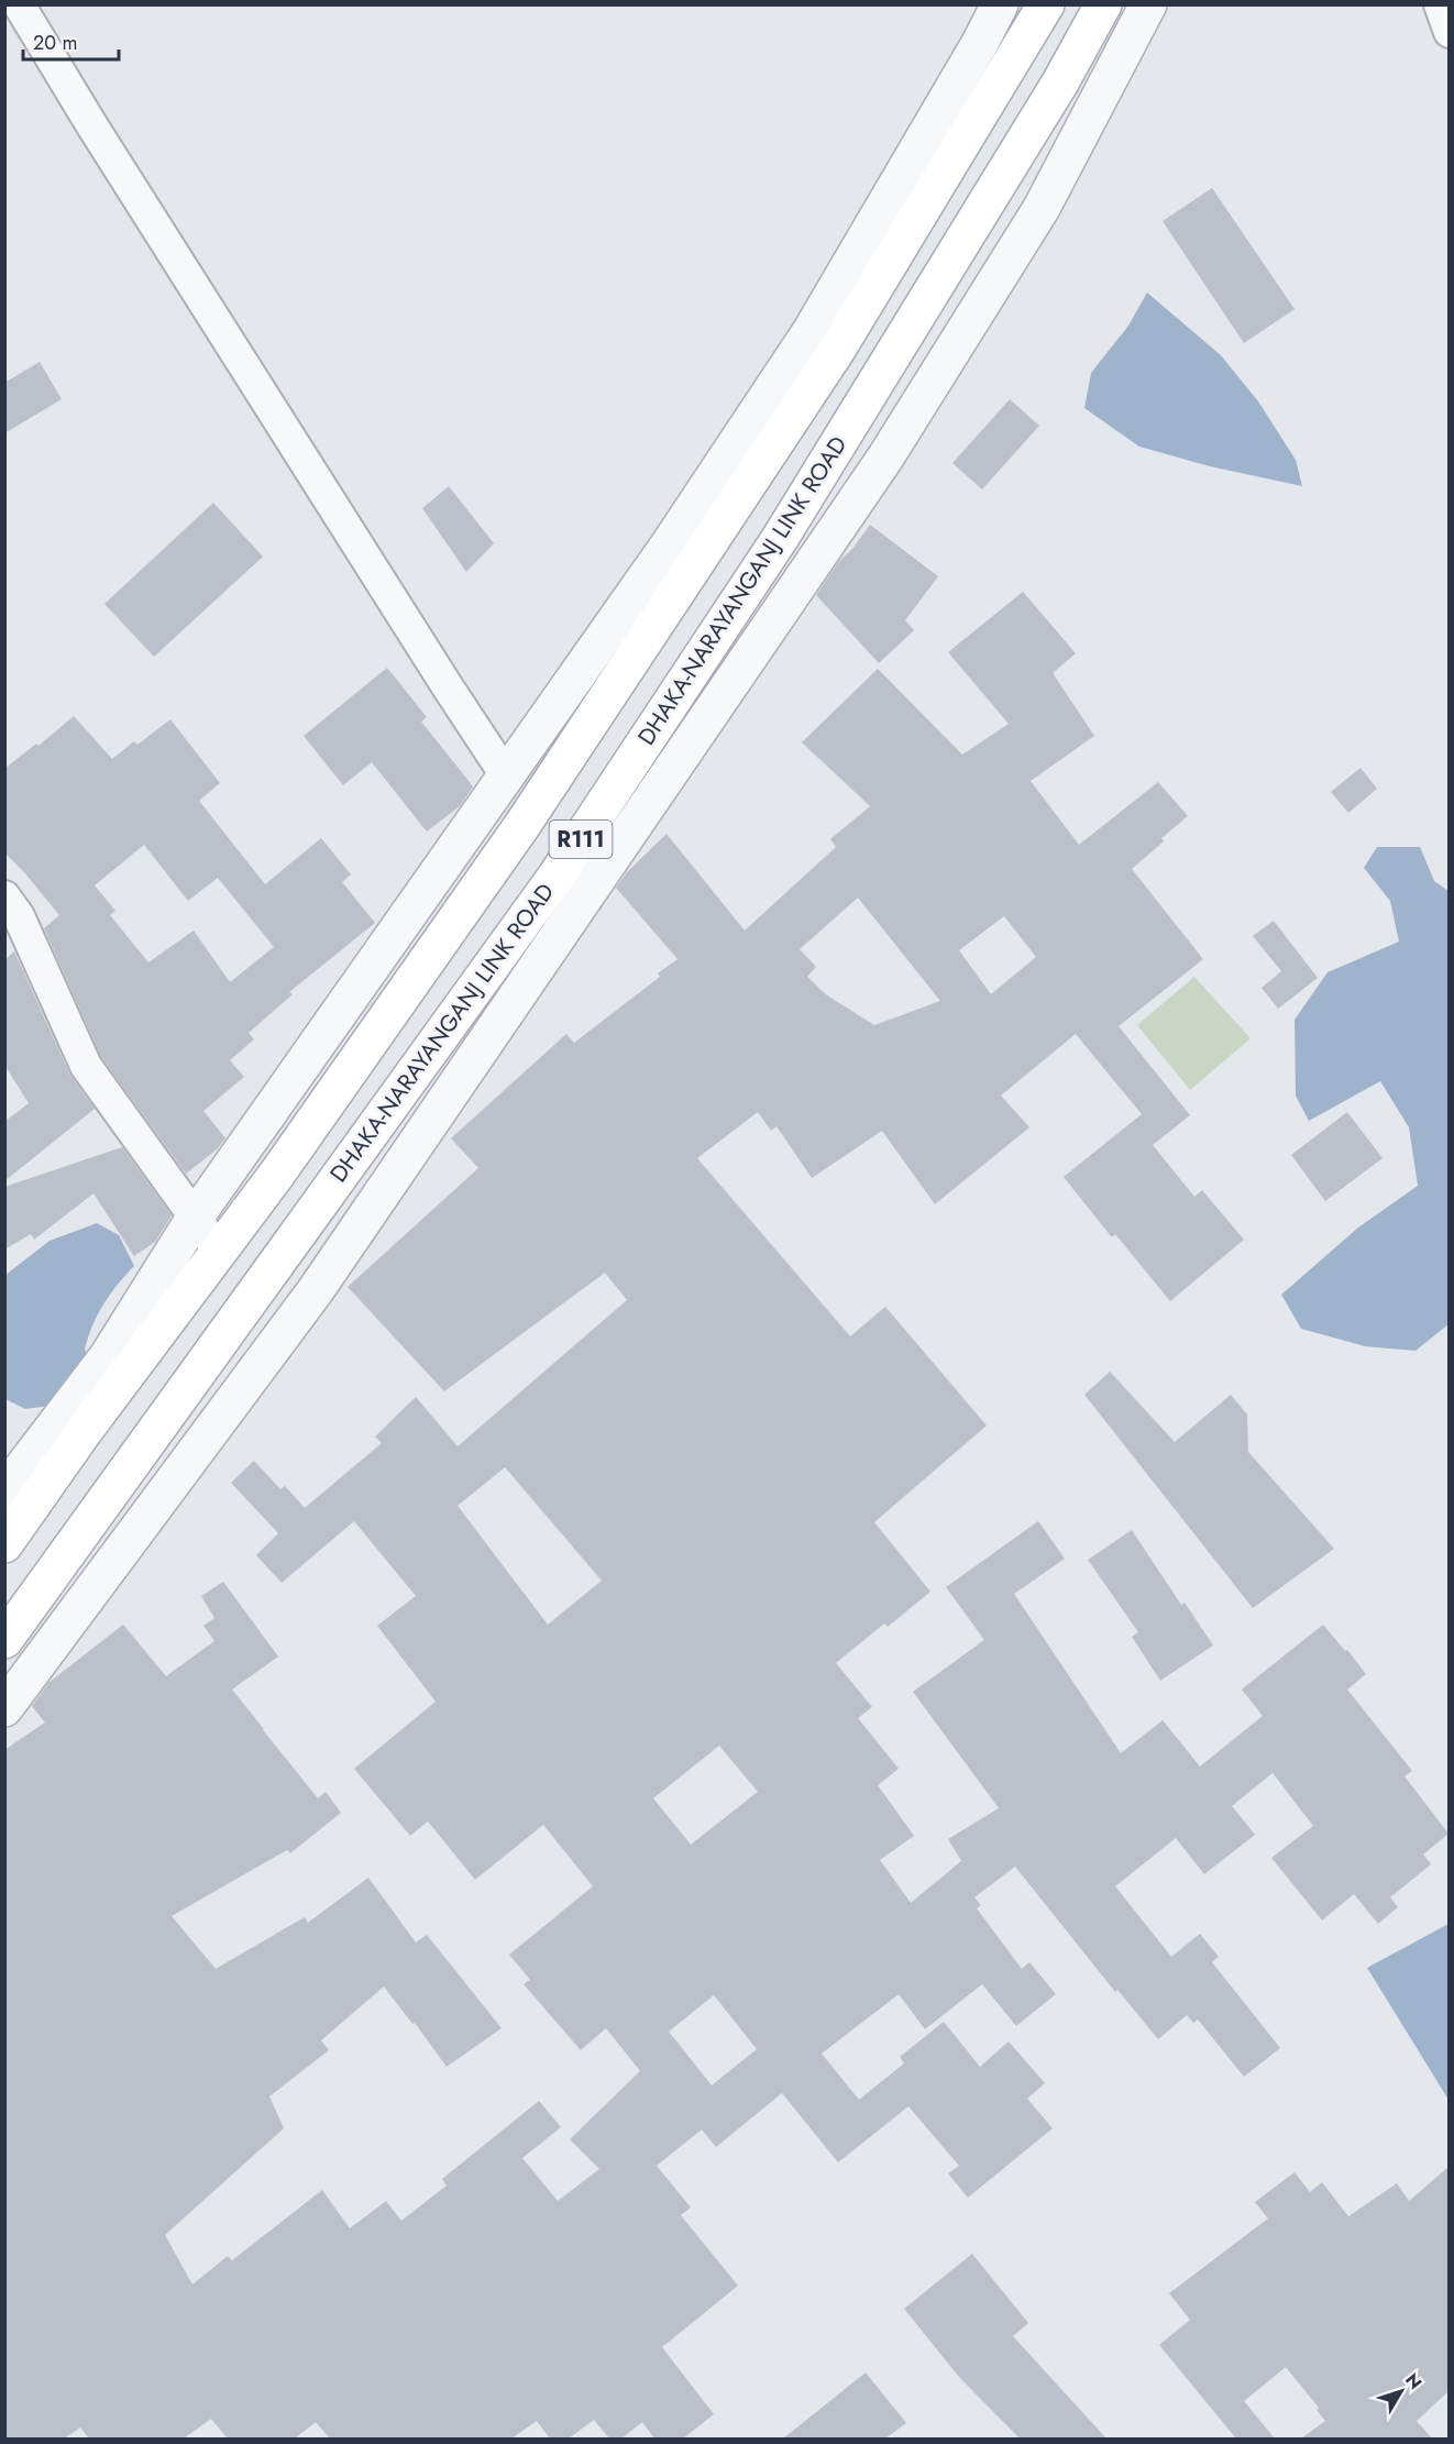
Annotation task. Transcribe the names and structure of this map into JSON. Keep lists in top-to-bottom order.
{
  "streets": {
    "main road": ["DHAKA-NARAYANGANJ LINK ROAD", "R111"]
  },
  "scale_bar": "20 m",
  "north": "top right"
}
